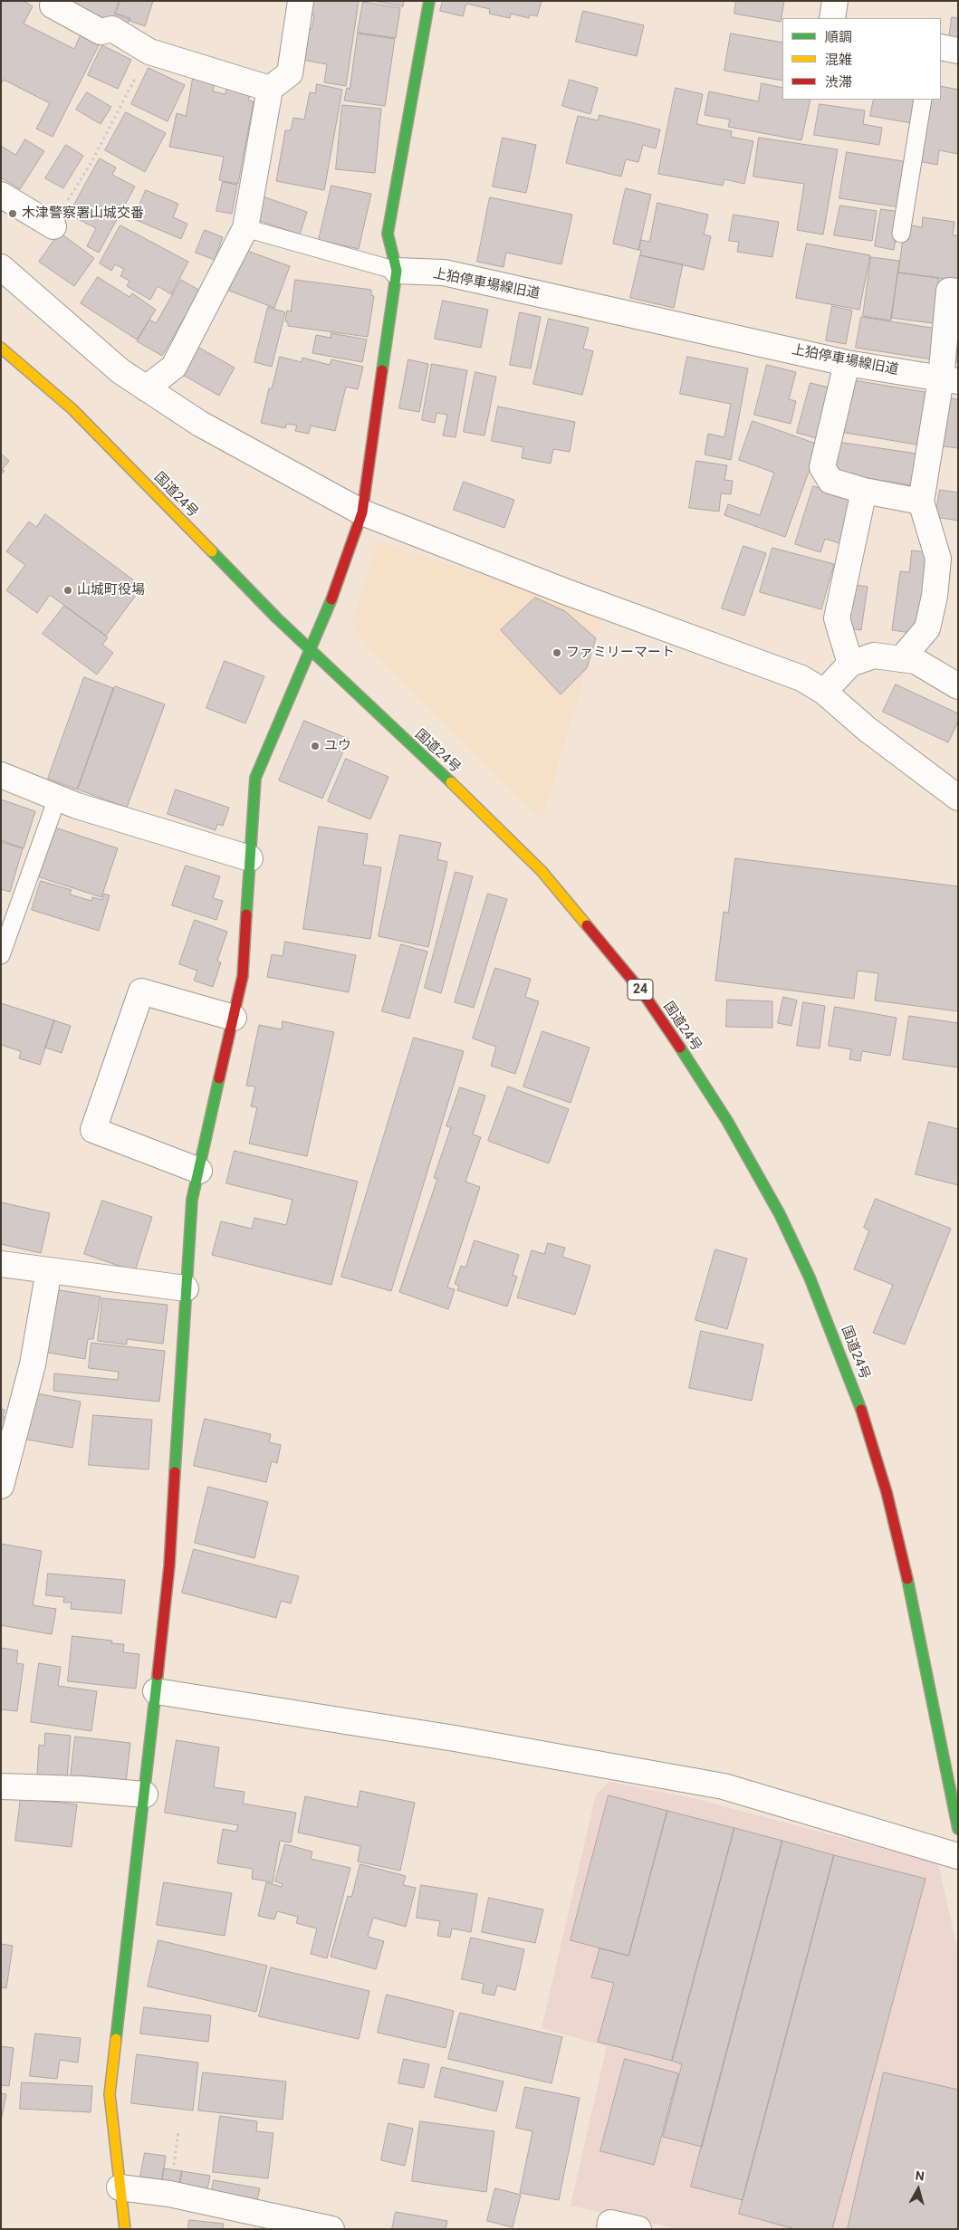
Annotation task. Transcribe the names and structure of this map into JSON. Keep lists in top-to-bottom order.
{
  "streets": {
    "main road": ["国道24号", "24"],
    "street": ["上狛停車場線旧道"]
  },
  "places": [
    "木津警察署山城交番",
    "山城町役場",
    "ファミリーマート",
    "ユウ"
  ],
  "legend": ["順調", "混雑", "渋滞"],
  "north": "top"
}
